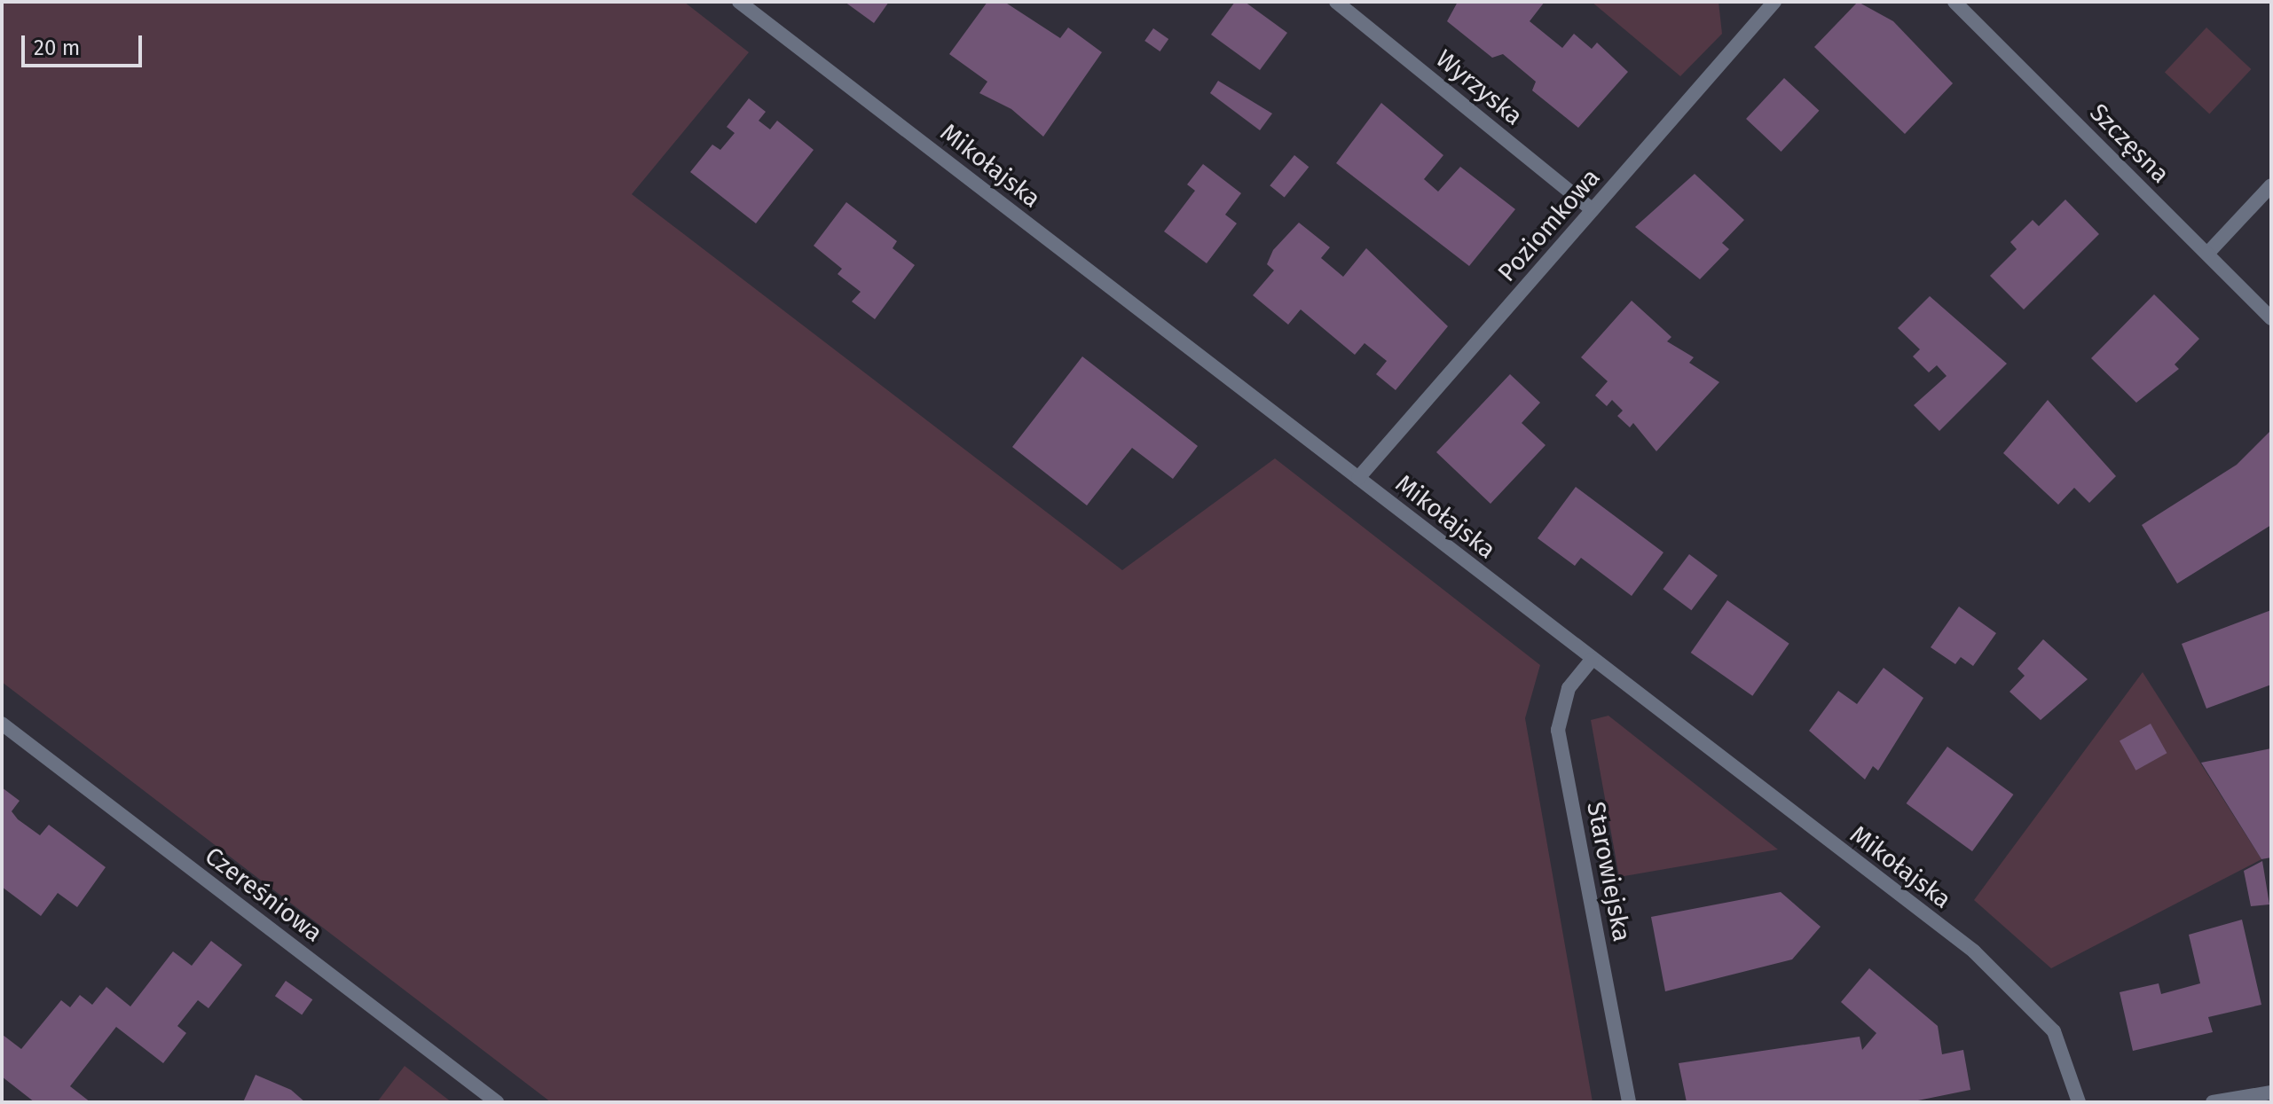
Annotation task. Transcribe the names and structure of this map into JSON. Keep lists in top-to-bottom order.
{
  "streets": {
    "street": [
      "Wyrzyska",
      "Szczęsna",
      "Mikołajska",
      "Poziomkowa",
      "Starowiejska",
      "Czereśniowa"
    ]
  },
  "crossings": [
    ["Wyrzyska", "Poziomkowa"],
    ["Mikołajska", "Poziomkowa"],
    ["Mikołajska", "Starowiejska"]
  ],
  "scale_bar": "20 m"
}
